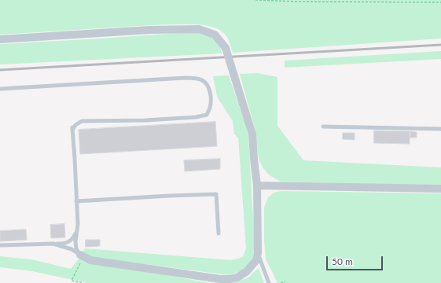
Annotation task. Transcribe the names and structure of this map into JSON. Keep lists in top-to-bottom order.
{
  "scale_bar": "50 m"
}
